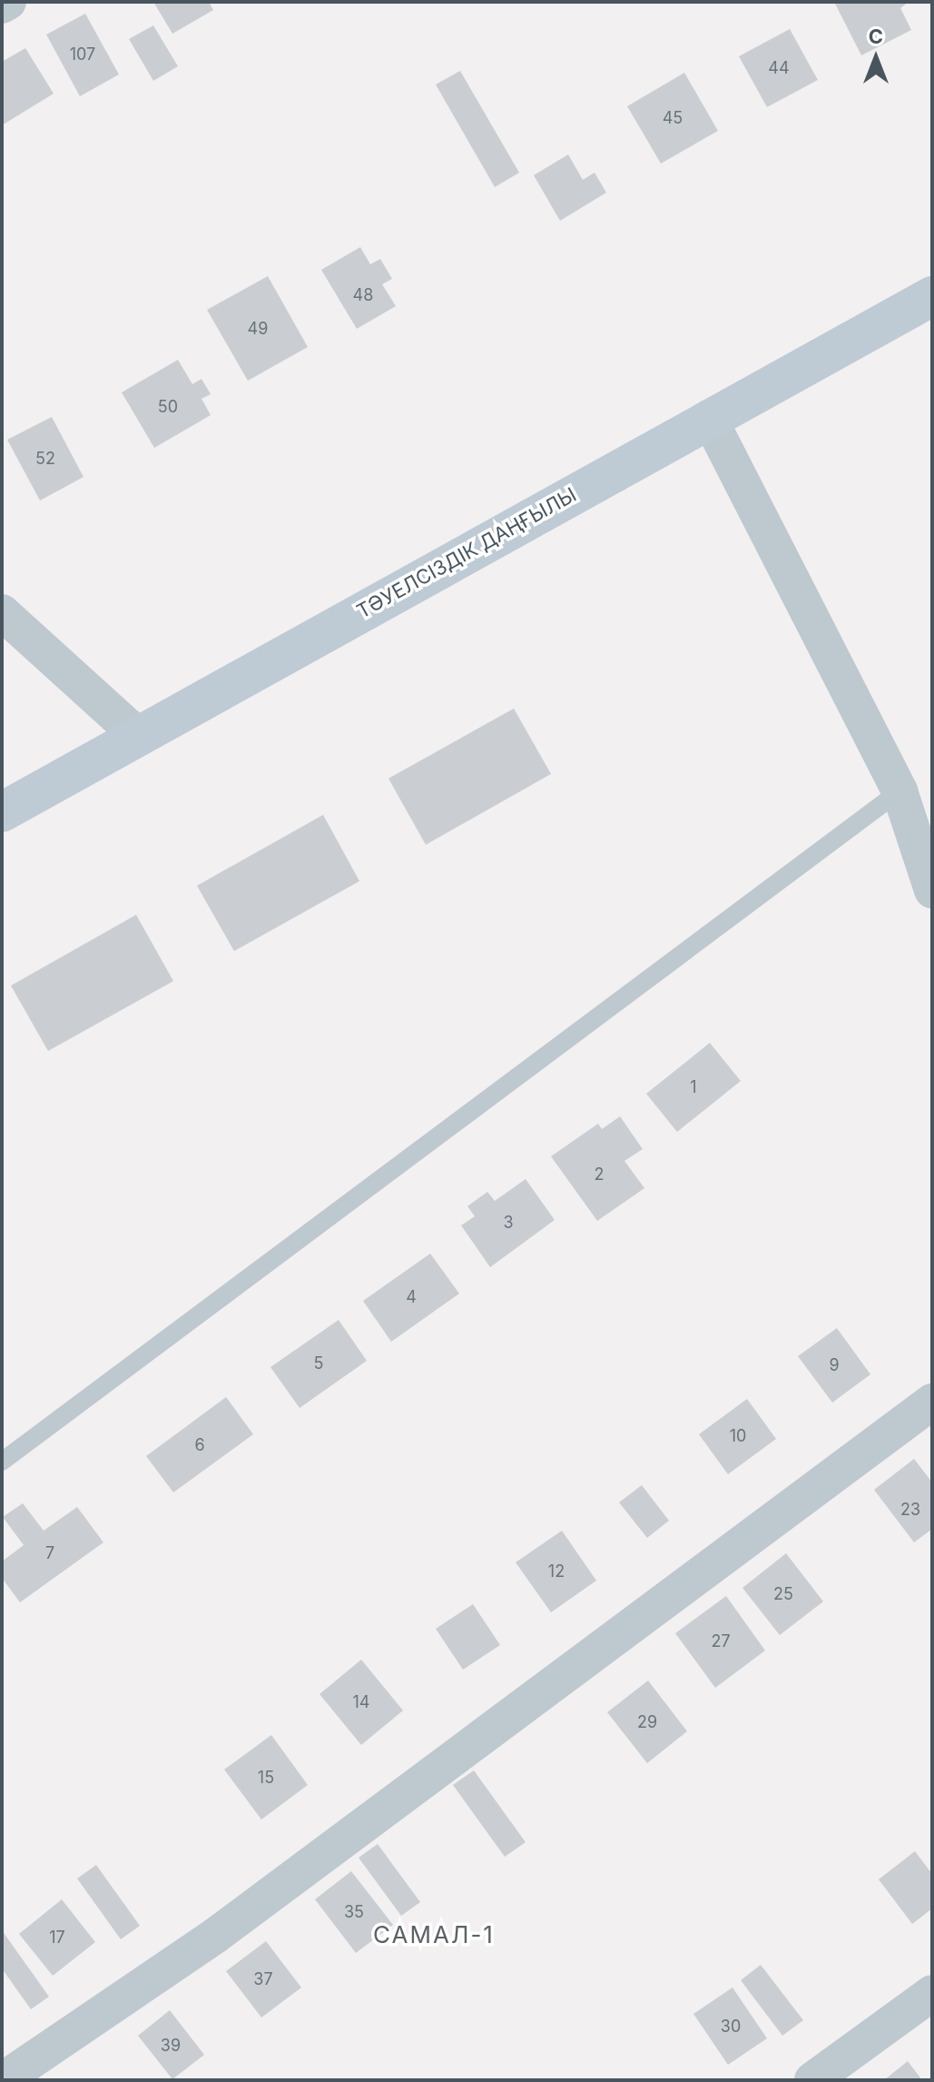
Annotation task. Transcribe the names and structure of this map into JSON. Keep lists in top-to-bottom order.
{
  "streets": {
    "street": ["ТӘУЕЛСІЗДІК ДАҢҒЫЛЫ"]
  },
  "districts": ["САМАЛ-1"],
  "house_numbers": [
    "107",
    "44",
    "45",
    "48",
    "49",
    "50",
    "52",
    "1",
    "2",
    "3",
    "4",
    "5",
    "9",
    "10",
    "6",
    "23",
    "7",
    "12",
    "25",
    "27",
    "14",
    "29",
    "15",
    "35",
    "17",
    "37",
    "30",
    "39"
  ],
  "north": "top"
}
